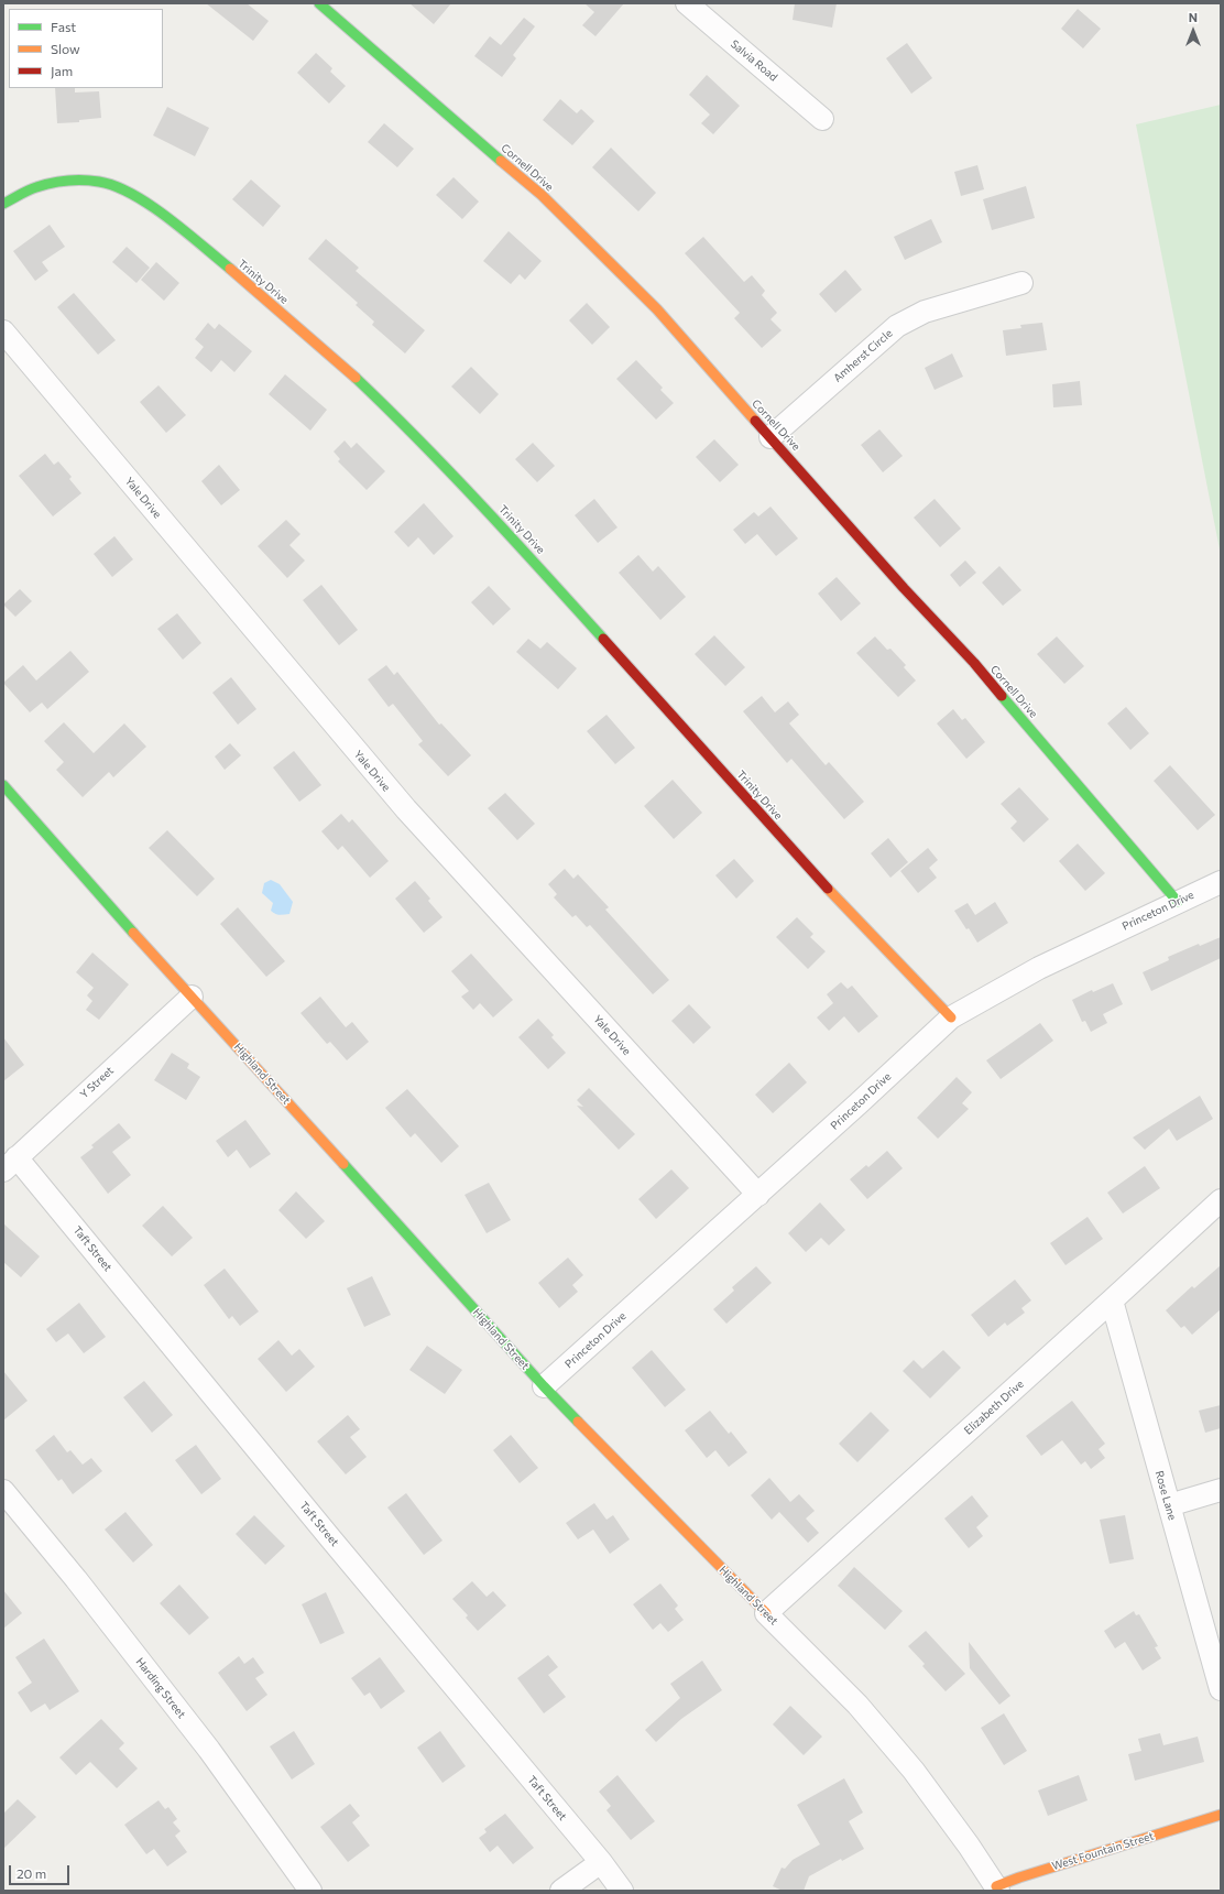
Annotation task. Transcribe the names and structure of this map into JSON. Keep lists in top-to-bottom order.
{
  "streets": {
    "street": [
      "Salvia Road",
      "Cornell Drive",
      "Trinity Drive",
      "Amherst Circle",
      "Yale Drive",
      "Princeton Drive",
      "Highland Street",
      "Y Street",
      "Taft Street",
      "Elizabeth Drive",
      "Rose Lane",
      "Harding Street",
      "West Fountain Street"
    ]
  },
  "crossings": [
    ["Cornell Drive", "Amherst Circle"],
    ["Cornell Drive", "Princeton Drive"],
    ["Trinity Drive", "Princeton Drive"],
    ["Yale Drive", "Princeton Drive"],
    ["Princeton Drive", "Highland Street"],
    ["Highland Street", "Y Street"],
    ["Highland Street", "Elizabeth Drive"],
    ["Highland Street", "West Fountain Street"],
    ["Y Street", "Taft Street"],
    ["Elizabeth Drive", "Rose Lane"]
  ],
  "legend": ["Fast", "Slow", "Jam"],
  "scale_bar": "20 m",
  "north": "top"
}
